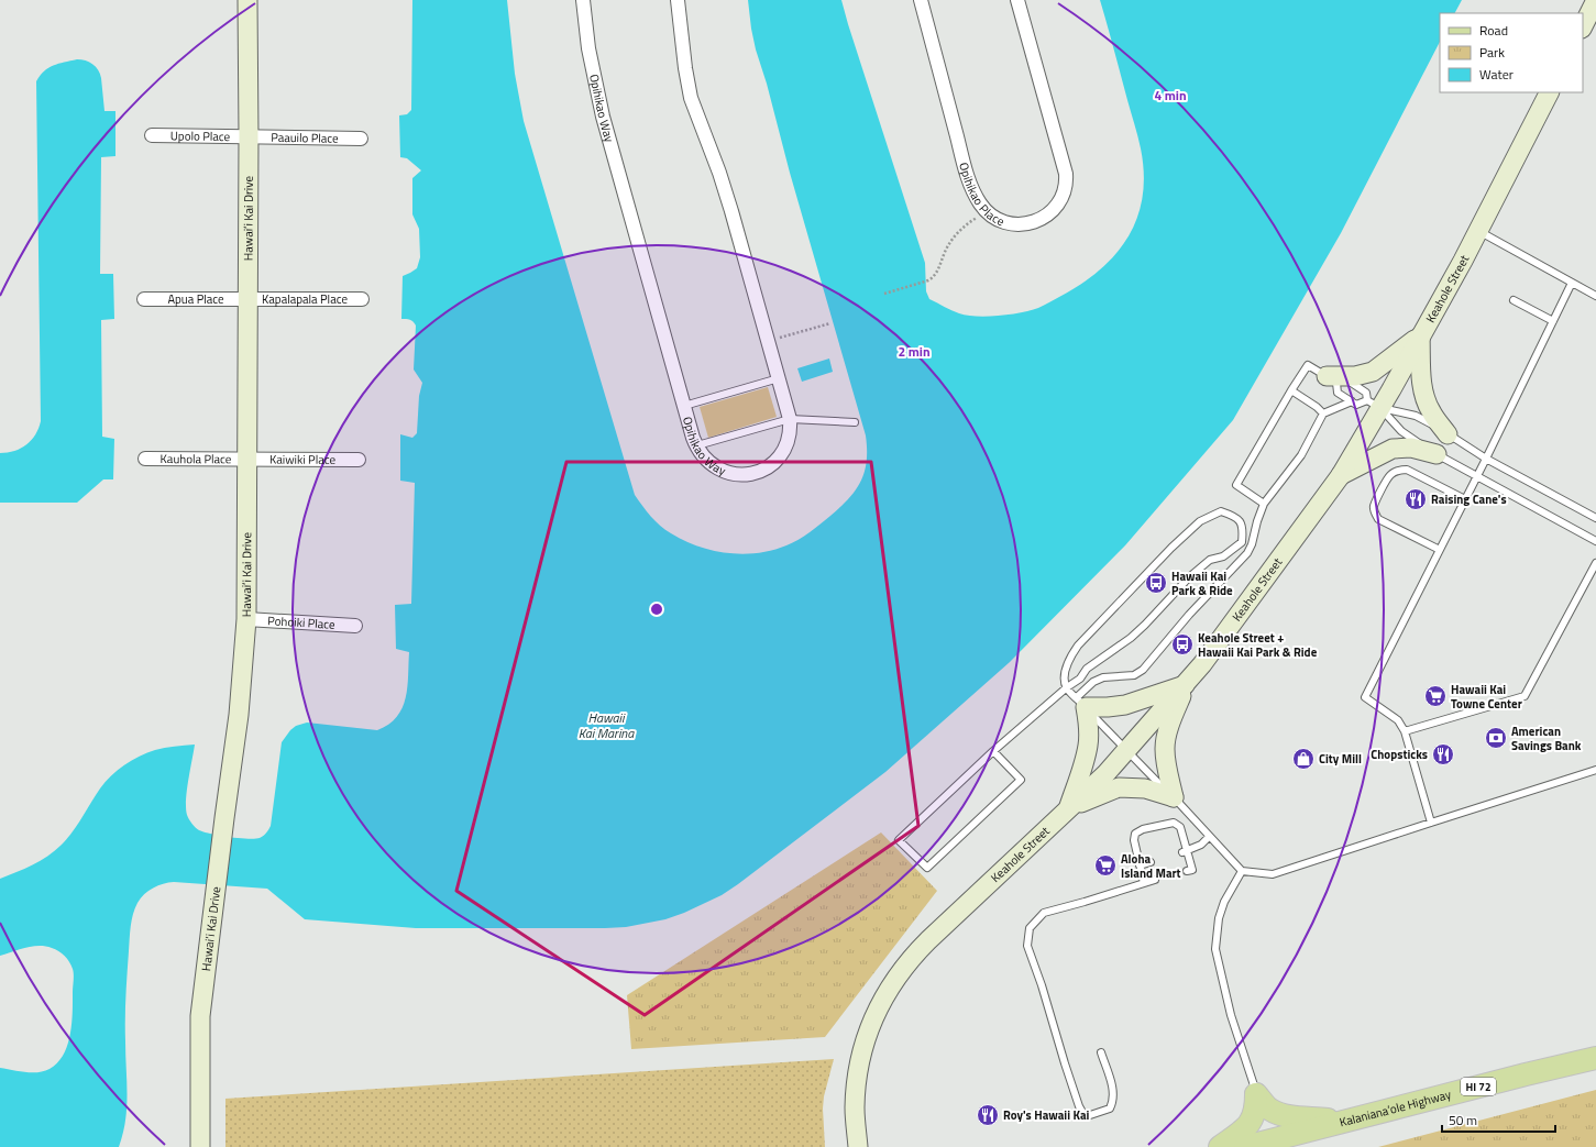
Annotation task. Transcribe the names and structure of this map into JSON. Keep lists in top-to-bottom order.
{
  "streets": {
    "main road": [
      "Hawai’i Kai Drive",
      "Keahole Street",
      "HI 72",
      "Kalaniana’ole Highway"
    ],
    "street": [
      "Opihikao Way",
      "Upolo Place",
      "Paauilo Place",
      "Opihikao Place",
      "Kapalapala Place",
      "Apua Place",
      "Kauhola Place",
      "Kaiwiki Place",
      "Pohoiki Place"
    ]
  },
  "crossings": [
    ["Upolo Place", "Paauilo Place"],
    ["Upolo Place", "Hawai’i Kai Drive"],
    ["Paauilo Place", "Hawai’i Kai Drive"],
    ["Hawai’i Kai Drive", "Kapalapala Place"],
    ["Hawai’i Kai Drive", "Apua Place"],
    ["Hawai’i Kai Drive", "Kauhola Place"],
    ["Hawai’i Kai Drive", "Kaiwiki Place"],
    ["Hawai’i Kai Drive", "Pohoiki Place"],
    ["Kapalapala Place", "Apua Place"],
    ["Kauhola Place", "Kaiwiki Place"]
  ],
  "water": ["Hawaii Kai Marina"],
  "places": {
    "restaurant": ["Raising Cane's", "Chopsticks", "Roy's Hawaii Kai"],
    "bus stop": ["Hawaii Kai Park & Ride", "Keahole Street + Hawaii Kai Park & Ride"],
    "supermarket": ["Hawaii Kai Towne Center", "Aloha Island Mart"],
    "bank": ["American Savings Bank"],
    "shop": ["City Mill"]
  },
  "legend": ["Road", "Park", "Water"],
  "scale_bar": "50 m",
  "rings": ["4 min", "2 min"]
}
